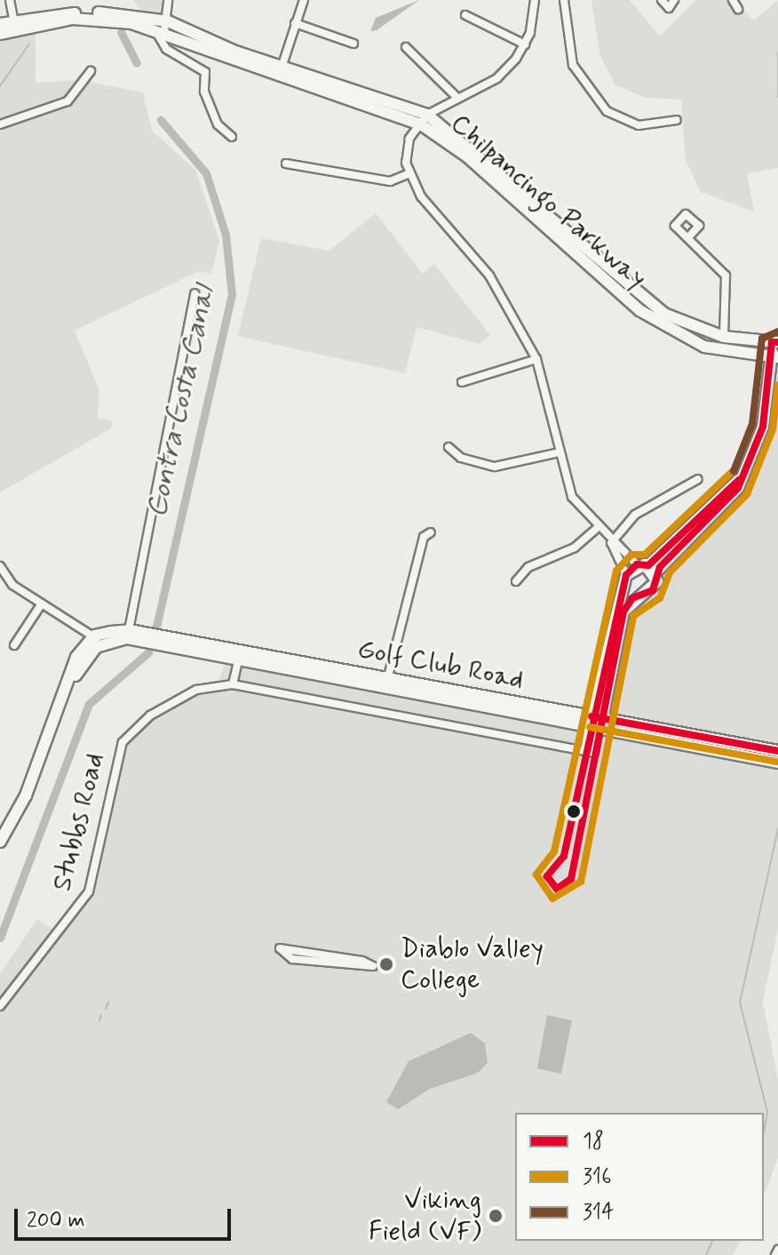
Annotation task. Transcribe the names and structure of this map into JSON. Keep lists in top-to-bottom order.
{
  "streets": {
    "street": ["Chilpancingo Parkway", "Golf Club Road", "Stubbs Road"]
  },
  "water": ["Contra Costa Canal"],
  "places": ["Diablo Valley College", "Viking Field (VF)"],
  "lines": ["transit line 314", "transit line 18", "transit line 316"],
  "legend": ["18", "316", "314"],
  "scale_bar": "200 m"
}
